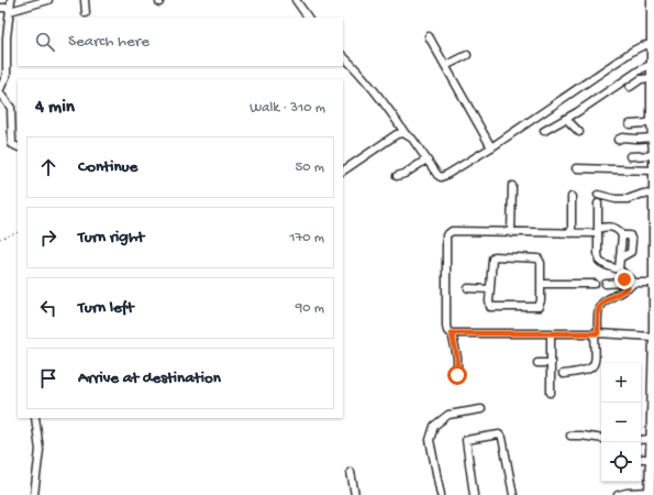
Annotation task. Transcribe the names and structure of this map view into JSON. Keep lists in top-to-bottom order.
{
  "page": {
    "search": "Search here",
    "heading": ["4 min", "Walk · 310 m"],
    "list": [
      ["Continue", "50 m"],
      ["Turn right", "170 m"],
      ["Turn left", "90 m"],
      "Arrive at destination"
    ],
    "map_buttons": ["+", "−"]
  }
}
